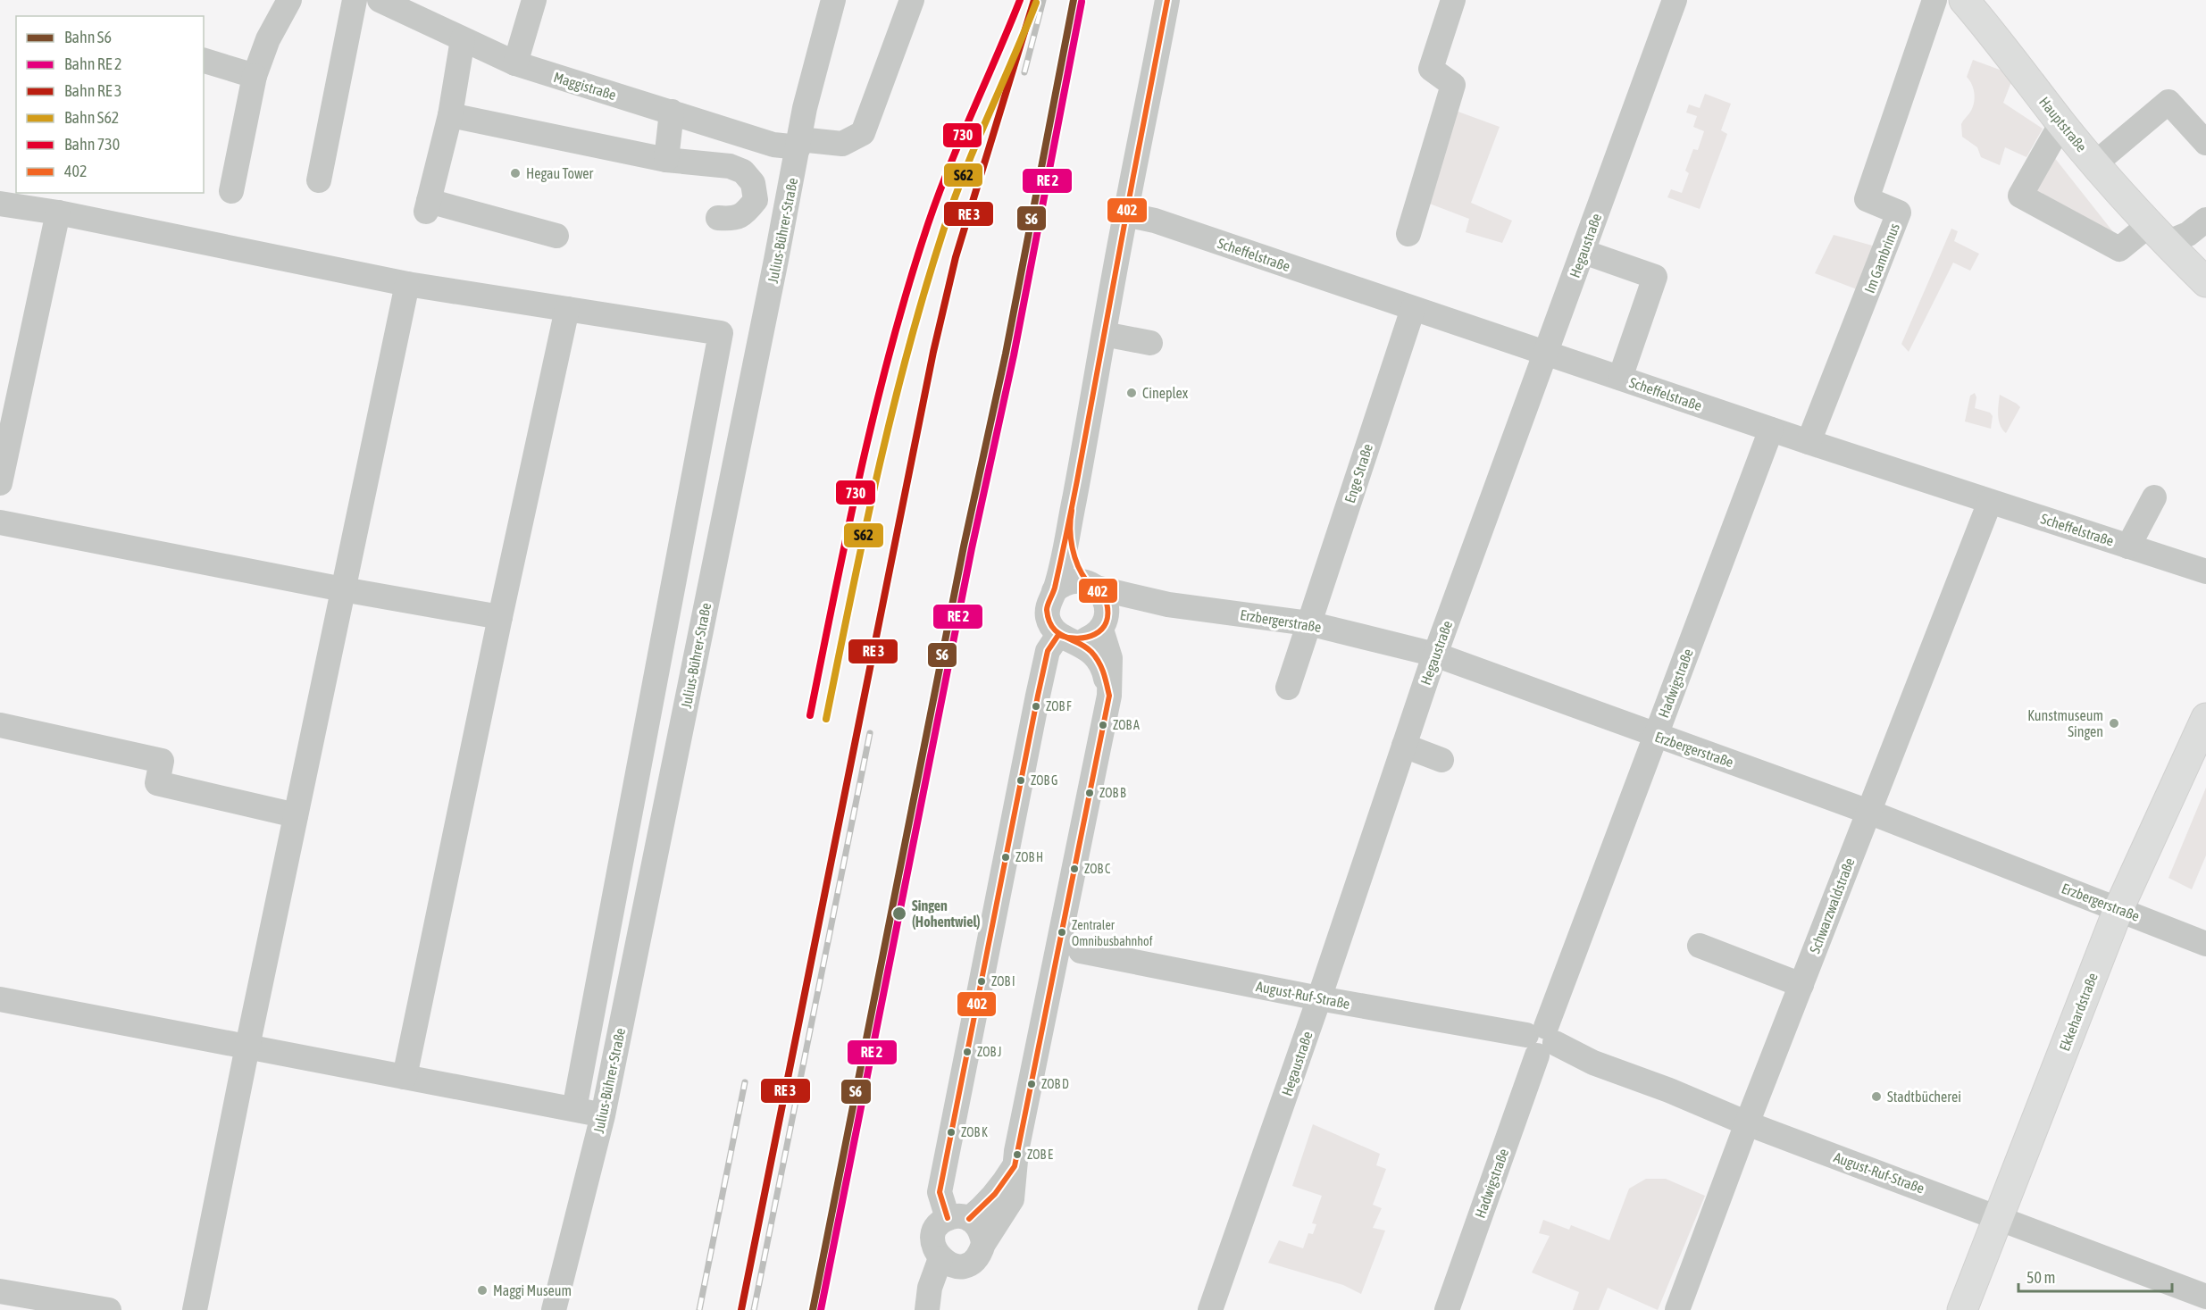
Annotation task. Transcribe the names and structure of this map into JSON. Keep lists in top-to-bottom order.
{
  "streets": {
    "main road": ["Hauptstraße", "Ekkehardstraße"],
    "street": [
      "Maggistraße",
      "Julius-Bührer-Straße",
      "Hegaustraße",
      "Scheffelstraße",
      "Im Gambrinus",
      "Enge Straße",
      "Erzbergerstraße",
      "Hadwigstraße",
      "Schwarzwaldstraße",
      "August-Ruf-Straße"
    ]
  },
  "crossings": [
    ["Maggistraße", "Julius-Bührer-Straße"],
    ["Hegaustraße", "Scheffelstraße"],
    ["Hegaustraße", "Erzbergerstraße"],
    ["Hegaustraße", "August-Ruf-Straße"],
    ["Scheffelstraße", "Im Gambrinus"],
    ["Scheffelstraße", "Enge Straße"],
    ["Scheffelstraße", "Hadwigstraße"],
    ["Scheffelstraße", "Schwarzwaldstraße"],
    ["Enge Straße", "Erzbergerstraße"],
    ["Erzbergerstraße", "Hadwigstraße"],
    ["Erzbergerstraße", "Schwarzwaldstraße"],
    ["Erzbergerstraße", "Ekkehardstraße"],
    ["Hadwigstraße", "August-Ruf-Straße"],
    ["Schwarzwaldstraße", "August-Ruf-Straße"],
    ["August-Ruf-Straße", "Ekkehardstraße"]
  ],
  "places": [
    "Hegau Tower",
    "Cineplex",
    "ZOB F",
    "Kunstmuseum Singen",
    "ZOB A",
    "ZOB G",
    "ZOB B",
    "ZOB H",
    "ZOB C",
    "Singen (Hohentwiel)",
    "Zentraler Omnibusbahnhof",
    "ZOB I",
    "ZOB J",
    "ZOB D",
    "Stadtbücherei",
    "ZOB K",
    "ZOB E",
    "Maggi Museum"
  ],
  "lines": [
    "rail line S6",
    "rail line 730",
    "transit line 402",
    "rail line S62"
  ],
  "legend": [
    "Bahn S6",
    "Bahn RE 2",
    "Bahn RE 3",
    "Bahn S62",
    "Bahn 730",
    "402"
  ],
  "scale_bar": "50 m"
}
